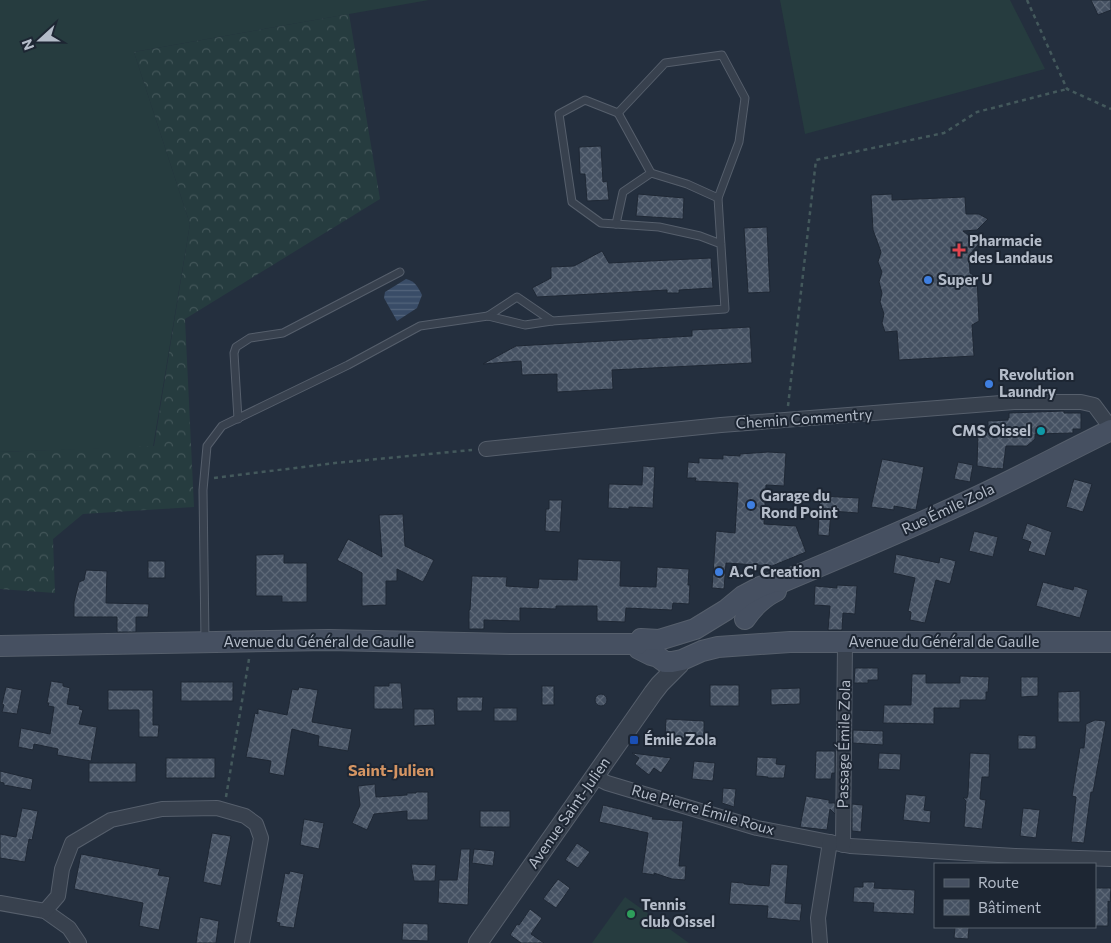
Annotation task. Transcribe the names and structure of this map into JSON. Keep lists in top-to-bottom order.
{
  "streets": {
    "main road": ["Rue Émile Zola", "Avenue du Général de Gaulle"],
    "street": [
      "Chemin Commentry",
      "Passage Émile Zola",
      "Rue Pierre Émile Roux",
      "Avenue Saint-Julien"
    ]
  },
  "crossings": [
    ["Chemin Commentry", "Rue Émile Zola"],
    ["Rue Émile Zola", "Avenue du Général de Gaulle"],
    ["Avenue du Général de Gaulle", "Passage Émile Zola"],
    ["Avenue du Général de Gaulle", "Avenue Saint-Julien"],
    ["Passage Émile Zola", "Rue Pierre Émile Roux"],
    ["Rue Pierre Émile Roux", "Avenue Saint-Julien"]
  ],
  "districts": ["Saint-Julien"],
  "places": {
    "health": ["Pharmacie des Landaus"],
    "other": [
      "Super U",
      "Revolution Laundry",
      "CMS Oissel",
      "Garage du Rond Point",
      "A.C' Creation",
      "Tennis club Oissel"
    ],
    "transit": ["Émile Zola"]
  },
  "legend": ["Route", "Bâtiment"],
  "north": "left"
}
